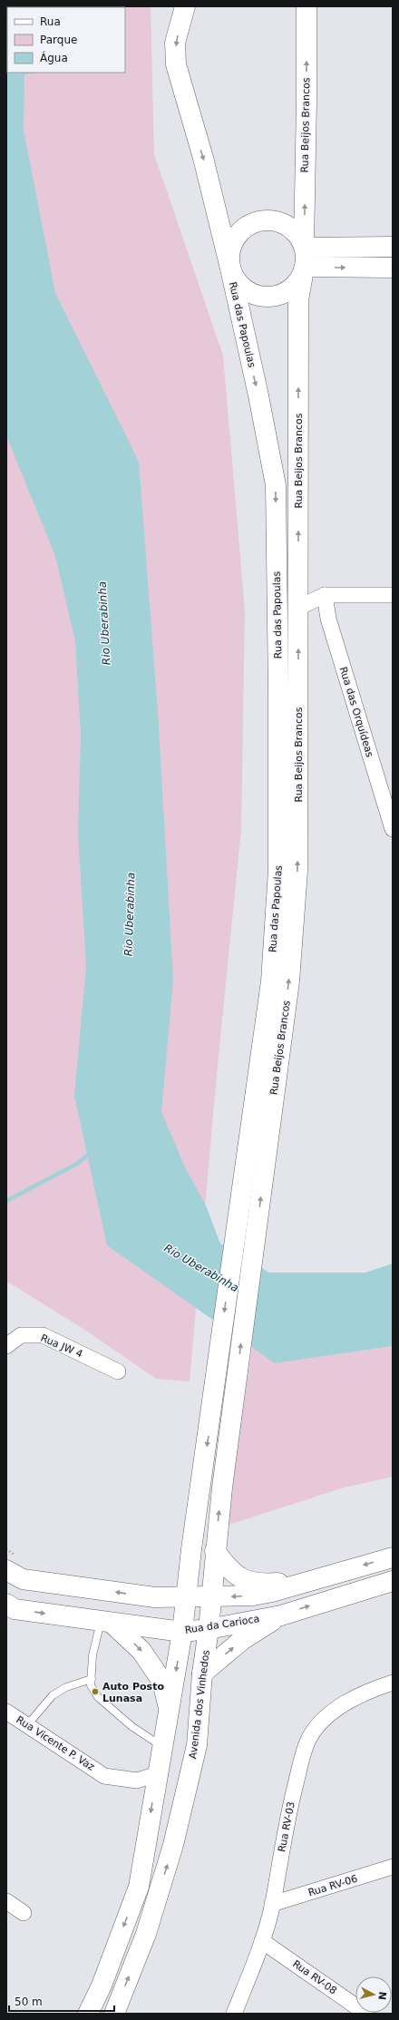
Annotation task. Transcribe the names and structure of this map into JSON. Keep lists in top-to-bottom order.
{
  "streets": {
    "main road": [
      "Rua Beijos Brancos",
      "Rua das Papoulas",
      "Rua da Carioca",
      "Avenida dos Vinhedos"
    ],
    "street": [
      "Rua das Orquídeas",
      "Rua JW 4",
      "Rua Vicente P. Vaz",
      "Rua RV-03",
      "Rua RV-06",
      "Rua RV-08"
    ]
  },
  "crossings": [
    ["Rua Beijos Brancos", "Rua das Papoulas"],
    ["Rua Beijos Brancos", "Avenida dos Vinhedos"],
    ["Rua da Carioca", "Avenida dos Vinhedos"],
    ["Rua RV-03", "Rua RV-06"],
    ["Rua RV-03", "Rua RV-08"]
  ],
  "one_way": ["Rua Beijos Brancos", "Rua das Papoulas"],
  "water": ["Rio Uberabinha"],
  "places": ["Auto Posto Lunasa"],
  "legend": ["Rua", "Parque", "Água"],
  "scale_bar": "50 m",
  "north": "right"
}
